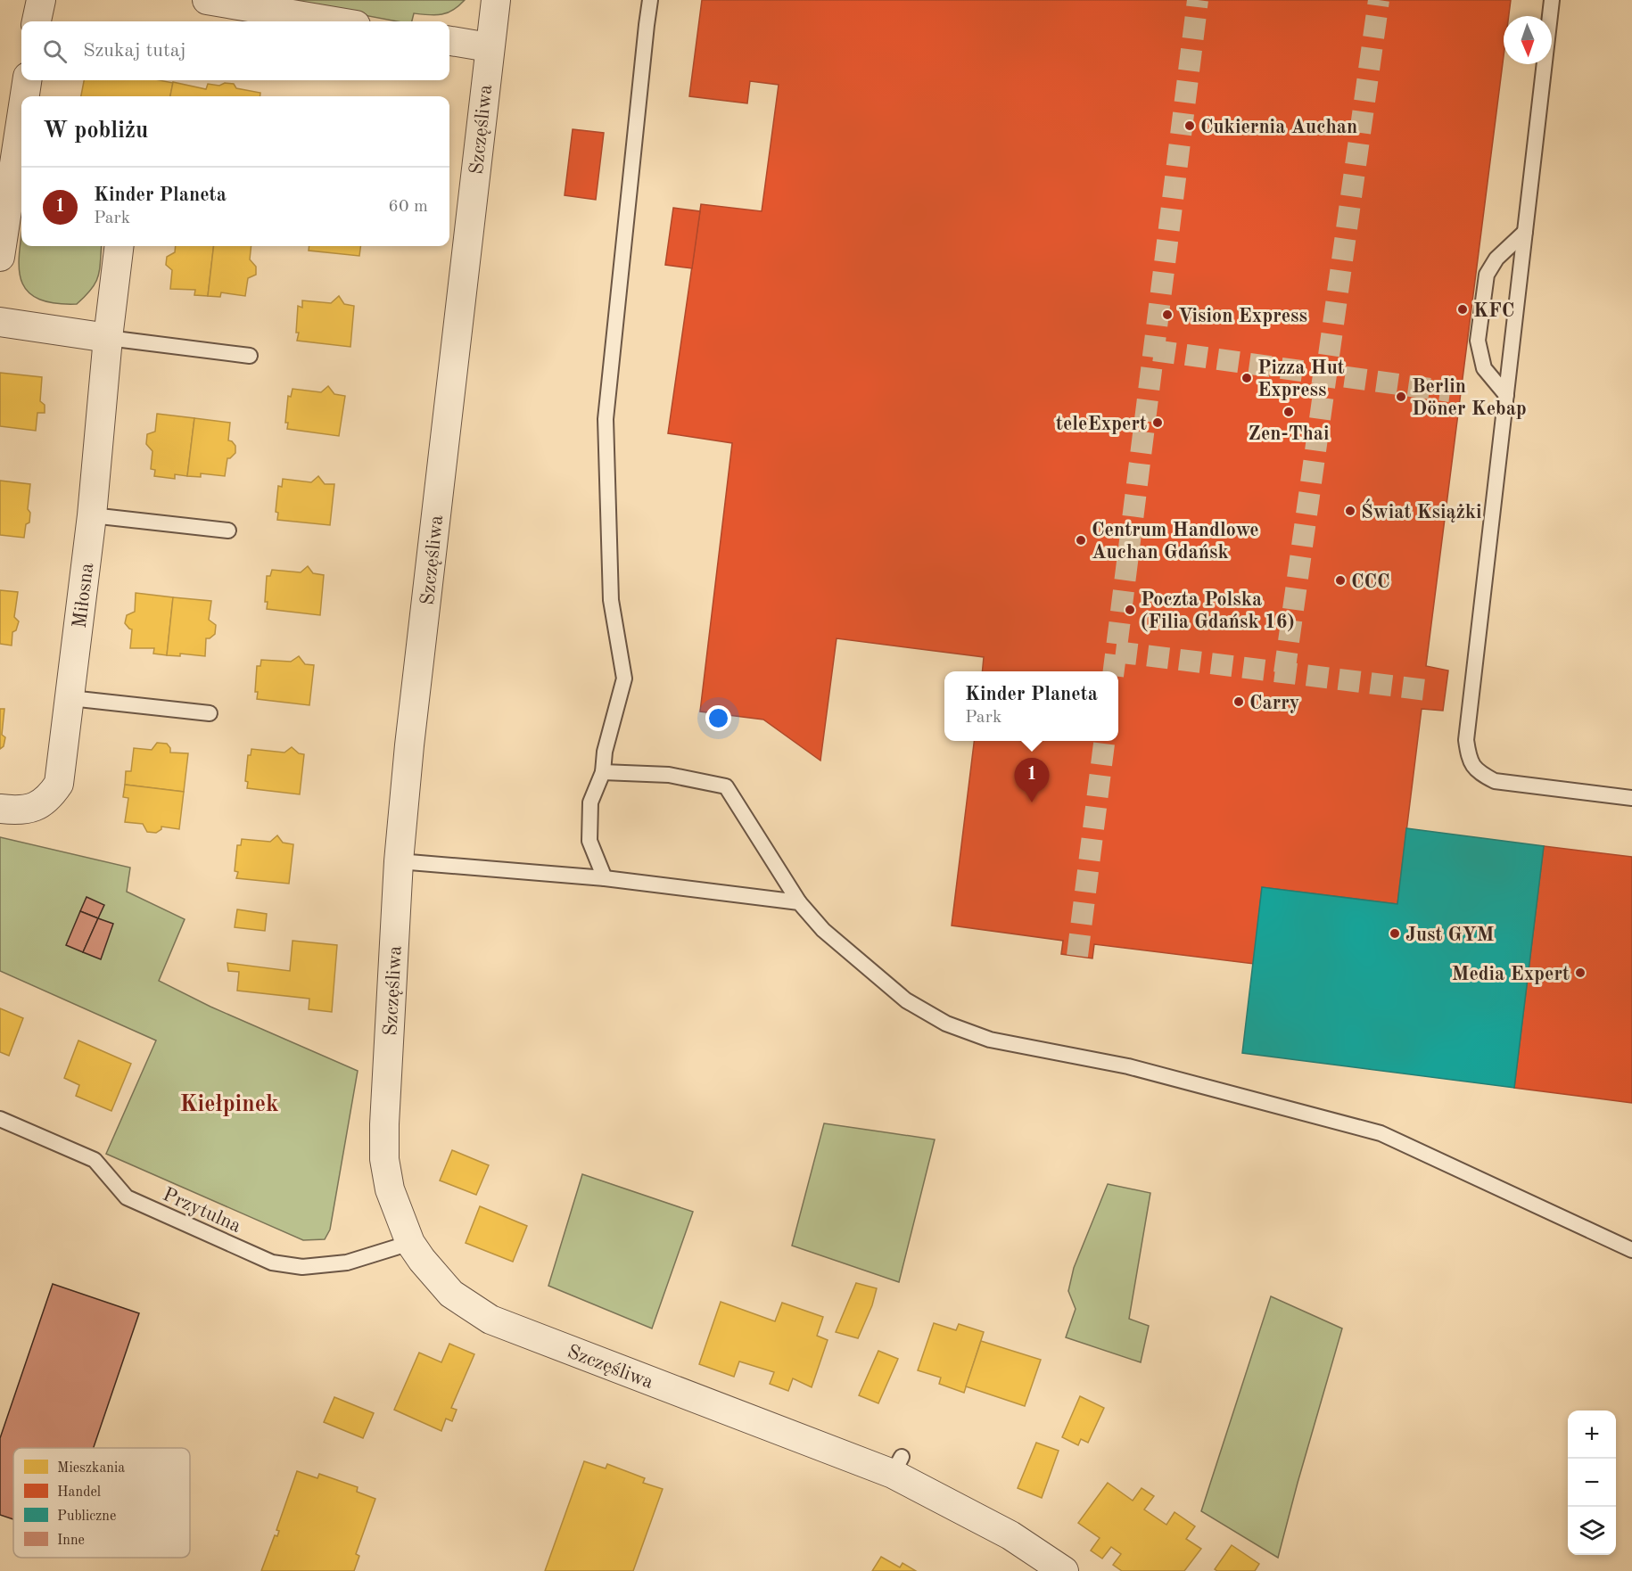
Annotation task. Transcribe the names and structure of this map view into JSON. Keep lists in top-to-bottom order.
{
  "streets": {
    "street": ["Szczęśliwa", "Miłosna"],
    "lane": ["Przytulna"]
  },
  "crossings": [
    ["Szczęśliwa", "Przytulna"]
  ],
  "districts": ["Kiełpinek"],
  "places": [
    "Cukiernia Auchan",
    "KFC",
    "Vision Express",
    "Pizza Hut Express",
    "Berlin Döner Kebap",
    "Zen-Thai",
    "teleExpert",
    "Świat Książki",
    "Centrum Handlowe Auchan Gdańsk",
    "CCC",
    "Poczta Polska (Filia Gdańsk 16)",
    "Carry",
    "Just GYM",
    "Media Expert"
  ],
  "legend": [
    "Mieszkania",
    "Handel",
    "Publiczne",
    "Inne"
  ],
  "north": "bottom",
  "page": {
    "search": "Szukaj tutaj",
    "heading": "W pobliżu",
    "list": [
      {
        "mark": "1",
        "name": "Kinder Planeta",
        "note": "Park",
        "value": "60 m"
      }
    ],
    "popup": ["Kinder Planeta", "Park"],
    "pins": "1",
    "map_buttons": ["+", "−"]
  }
}
